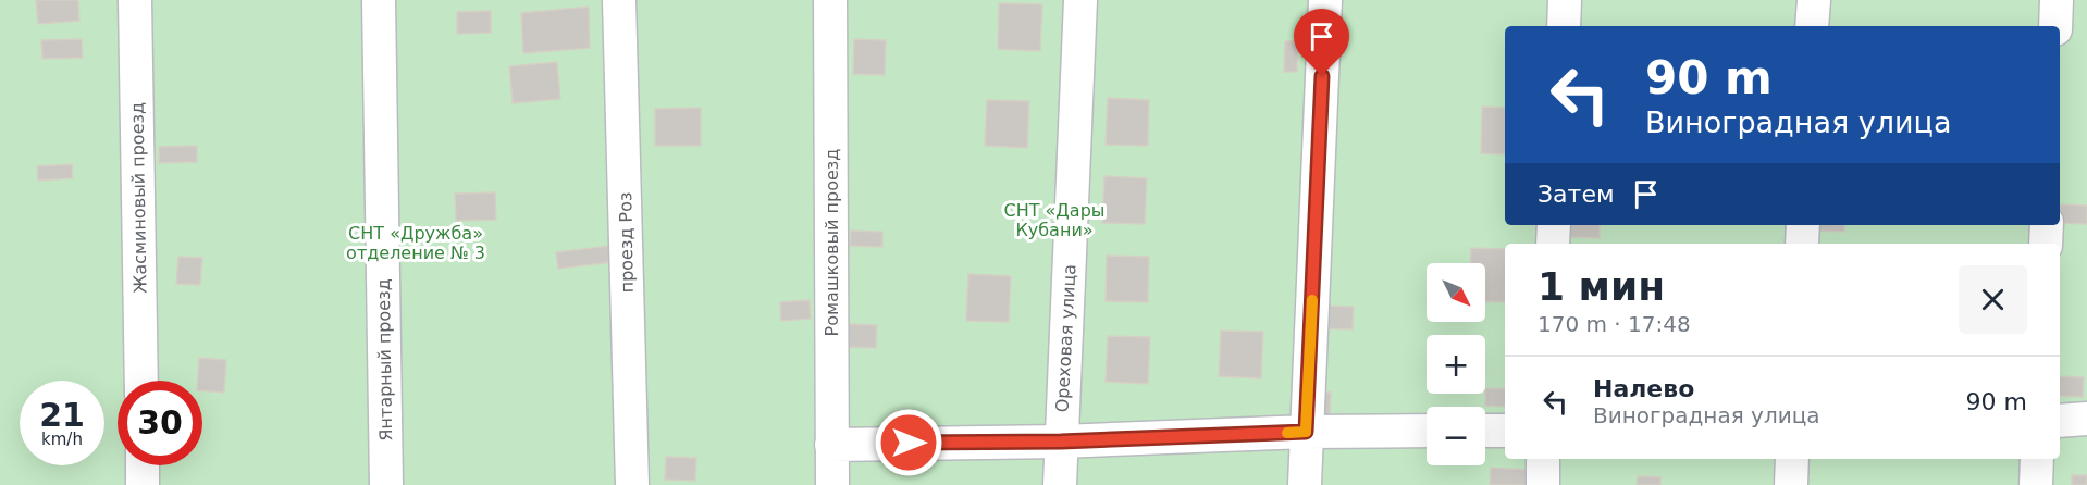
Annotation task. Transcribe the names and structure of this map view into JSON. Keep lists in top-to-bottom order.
{
  "streets": {
    "street": [
      "Жасминовый проезд",
      "проезд Роз",
      "Ромашковый проезд",
      "Ореховая улица",
      "Янтарный проезд"
    ]
  },
  "parks": ["СНТ «Дары Кубани»", "СНТ «Дружба» отделение № 3"],
  "north": "bottom right",
  "page": {
    "turn": ["90 m", "Виноградная улица"],
    "then": "Затем",
    "heading": ["1 мин", "170 m · 17:48"],
    "map_buttons": ["+", "−"],
    "list": [
      {
        "name": "Налево",
        "note": "Виноградная улица",
        "value": "90 m"
      }
    ],
    "speed": "21 km/h",
    "limit": "30"
  }
}
